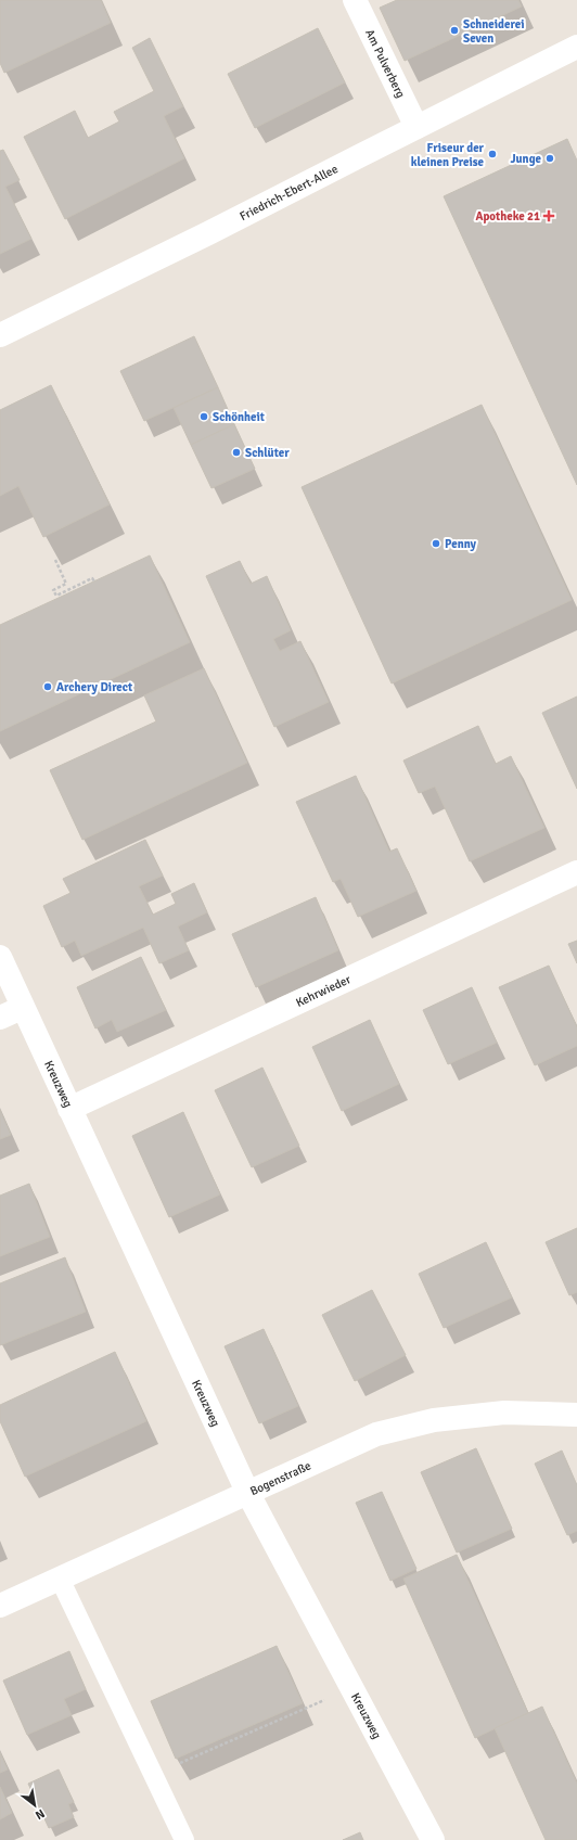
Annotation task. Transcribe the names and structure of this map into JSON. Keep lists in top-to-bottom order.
{
  "streets": {
    "street": [
      "Am Pulverberg",
      "Friedrich-Ebert-Allee",
      "Kehrwieder",
      "Kreuzweg",
      "Bogenstraße"
    ]
  },
  "crossings": [
    ["Am Pulverberg", "Friedrich-Ebert-Allee"],
    ["Kehrwieder", "Kreuzweg"],
    ["Kreuzweg", "Bogenstraße"]
  ],
  "places": {
    "other": [
      "Schneiderei Seven",
      "Friseur der kleinen Preise",
      "Junge",
      "Schönheit",
      "Schlüter",
      "Penny",
      "Archery Direct"
    ],
    "health": ["Apotheke 21"]
  },
  "north": "bottom right"
}
